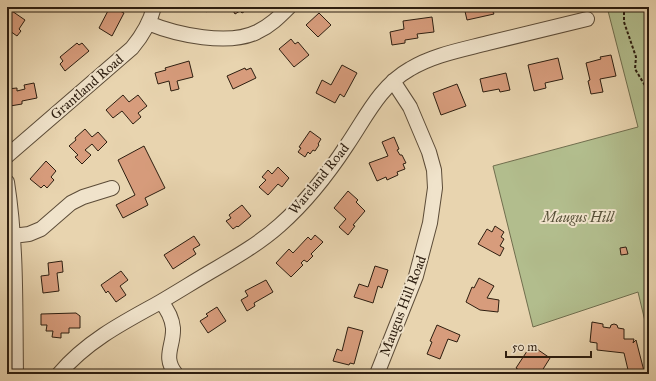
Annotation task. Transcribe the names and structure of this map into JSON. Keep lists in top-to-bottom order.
{
  "streets": {
    "street": ["Grantland Road", "Wareland Road", "Maugus Hill Road"]
  },
  "crossings": [
    ["Wareland Road", "Maugus Hill Road"]
  ],
  "parks": ["Maugus Hill"],
  "scale_bar": "50 m"
}
